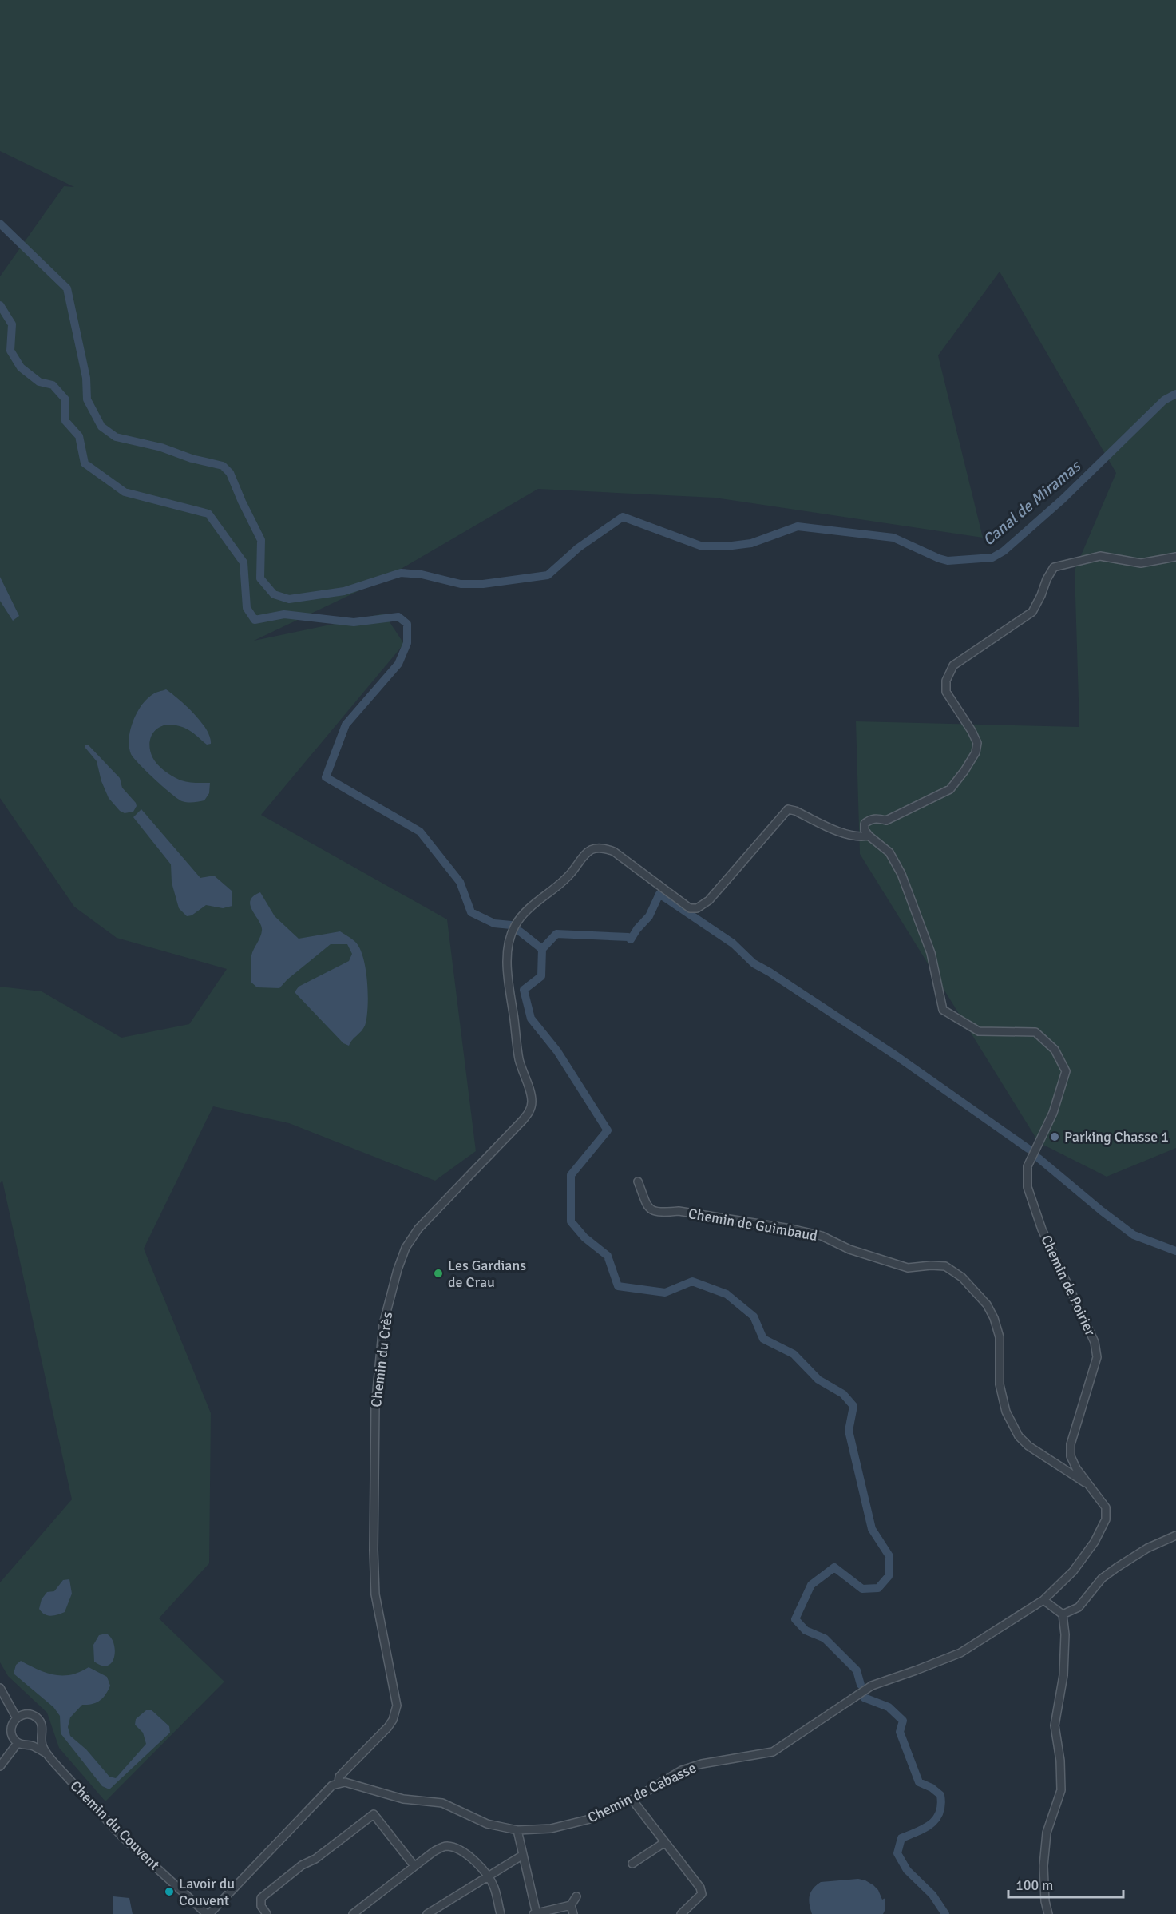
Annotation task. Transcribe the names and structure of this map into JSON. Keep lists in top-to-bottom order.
{
  "streets": {
    "street": [
      "Chemin de Guimbaud",
      "Chemin de Poirier",
      "Chemin du Crès",
      "Chemin de Cabasse",
      "Chemin du Couvent"
    ]
  },
  "crossings": [
    ["Chemin de Guimbaud", "Chemin de Poirier"],
    ["Chemin de Poirier", "Chemin du Crès"],
    ["Chemin de Poirier", "Chemin de Cabasse"],
    ["Chemin du Crès", "Chemin de Cabasse"]
  ],
  "water": ["Canal de Miramas"],
  "places": ["Parking Chasse 1", "Les Gardians de Crau", "Lavoir du Couvent"],
  "scale_bar": "100 m"
}
